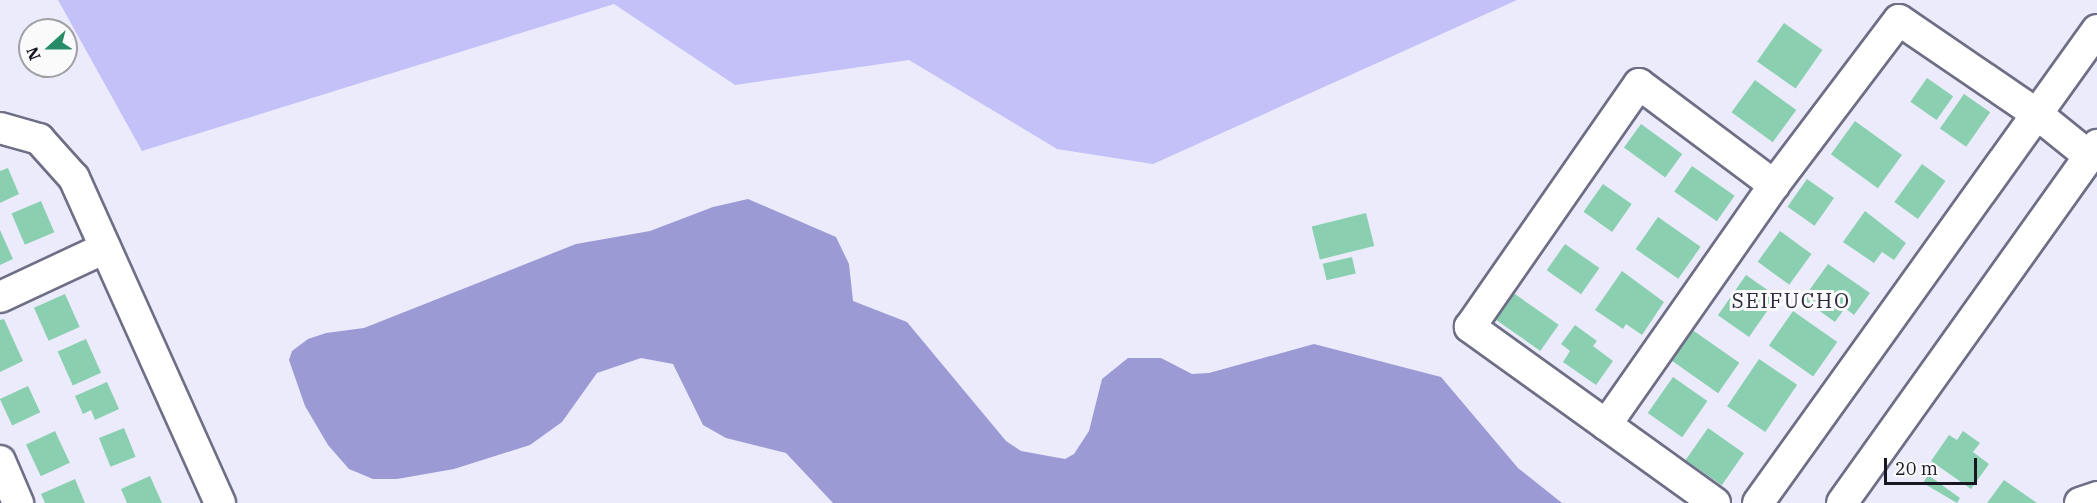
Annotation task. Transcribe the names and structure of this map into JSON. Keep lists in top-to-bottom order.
{
  "districts": ["SEIFUCHO"],
  "scale_bar": "20 m",
  "north": "left"
}
